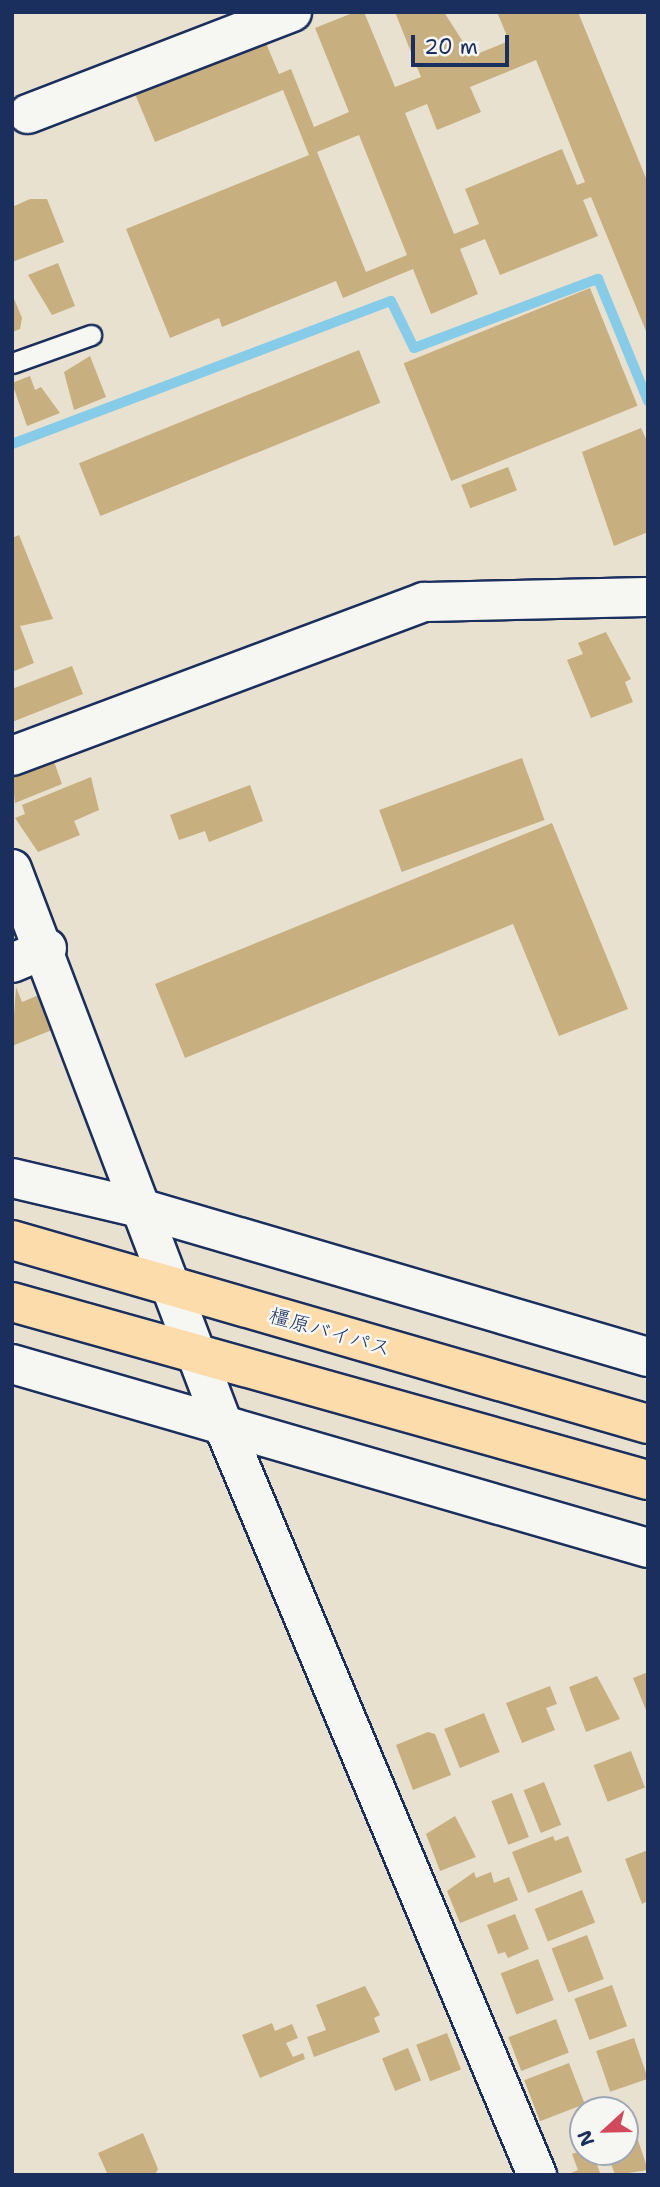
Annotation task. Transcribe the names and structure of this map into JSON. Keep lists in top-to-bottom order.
{
  "streets": {
    "highway": ["橿原バイパス"]
  },
  "scale_bar": "20 m",
  "north": "left"
}
